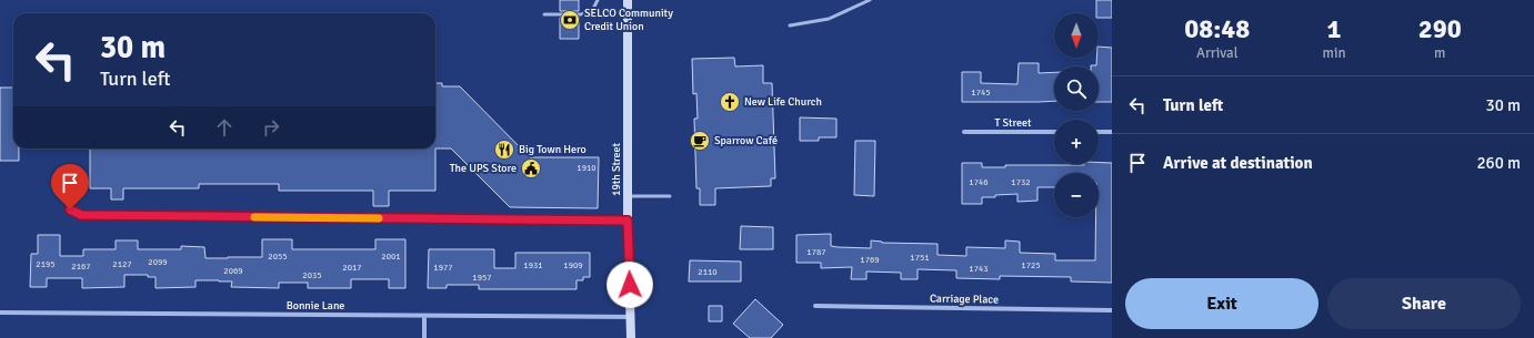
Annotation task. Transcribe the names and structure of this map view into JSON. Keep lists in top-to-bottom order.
{
  "streets": {
    "street": [
      "T Street",
      "19th Street",
      "Carriage Place",
      "Bonnie Lane"
    ]
  },
  "crossings": [
    ["19th Street", "Bonnie Lane"]
  ],
  "places": {
    "bank": ["SELCO Community Credit Union"],
    "church": ["New Life Church"],
    "cafe": ["Sparrow Café"],
    "restaurant": ["Big Town Hero"],
    "public building": ["The UPS Store"]
  },
  "house_numbers": [
    "1745",
    "1910",
    "1746",
    "1732",
    "1787",
    "2055",
    "2001",
    "1751",
    "1769",
    "2099",
    "2195",
    "2127",
    "1931",
    "1909",
    "1725",
    "2167",
    "2017",
    "1977",
    "1743",
    "2069",
    "2110",
    "2035",
    "1957"
  ],
  "north": "bottom",
  "page": {
    "eta": [
      "08:48",
      "Arrival",
      "1",
      "min",
      "290",
      "m"
    ],
    "map_buttons": ["+", "−"],
    "turn": ["30 m", "Turn left"],
    "list": [
      {
        "name": "Turn left",
        "value": "30 m"
      },
      {
        "name": "Arrive at destination",
        "value": "260 m"
      }
    ],
    "buttons": ["Exit", "Share"]
  }
}
